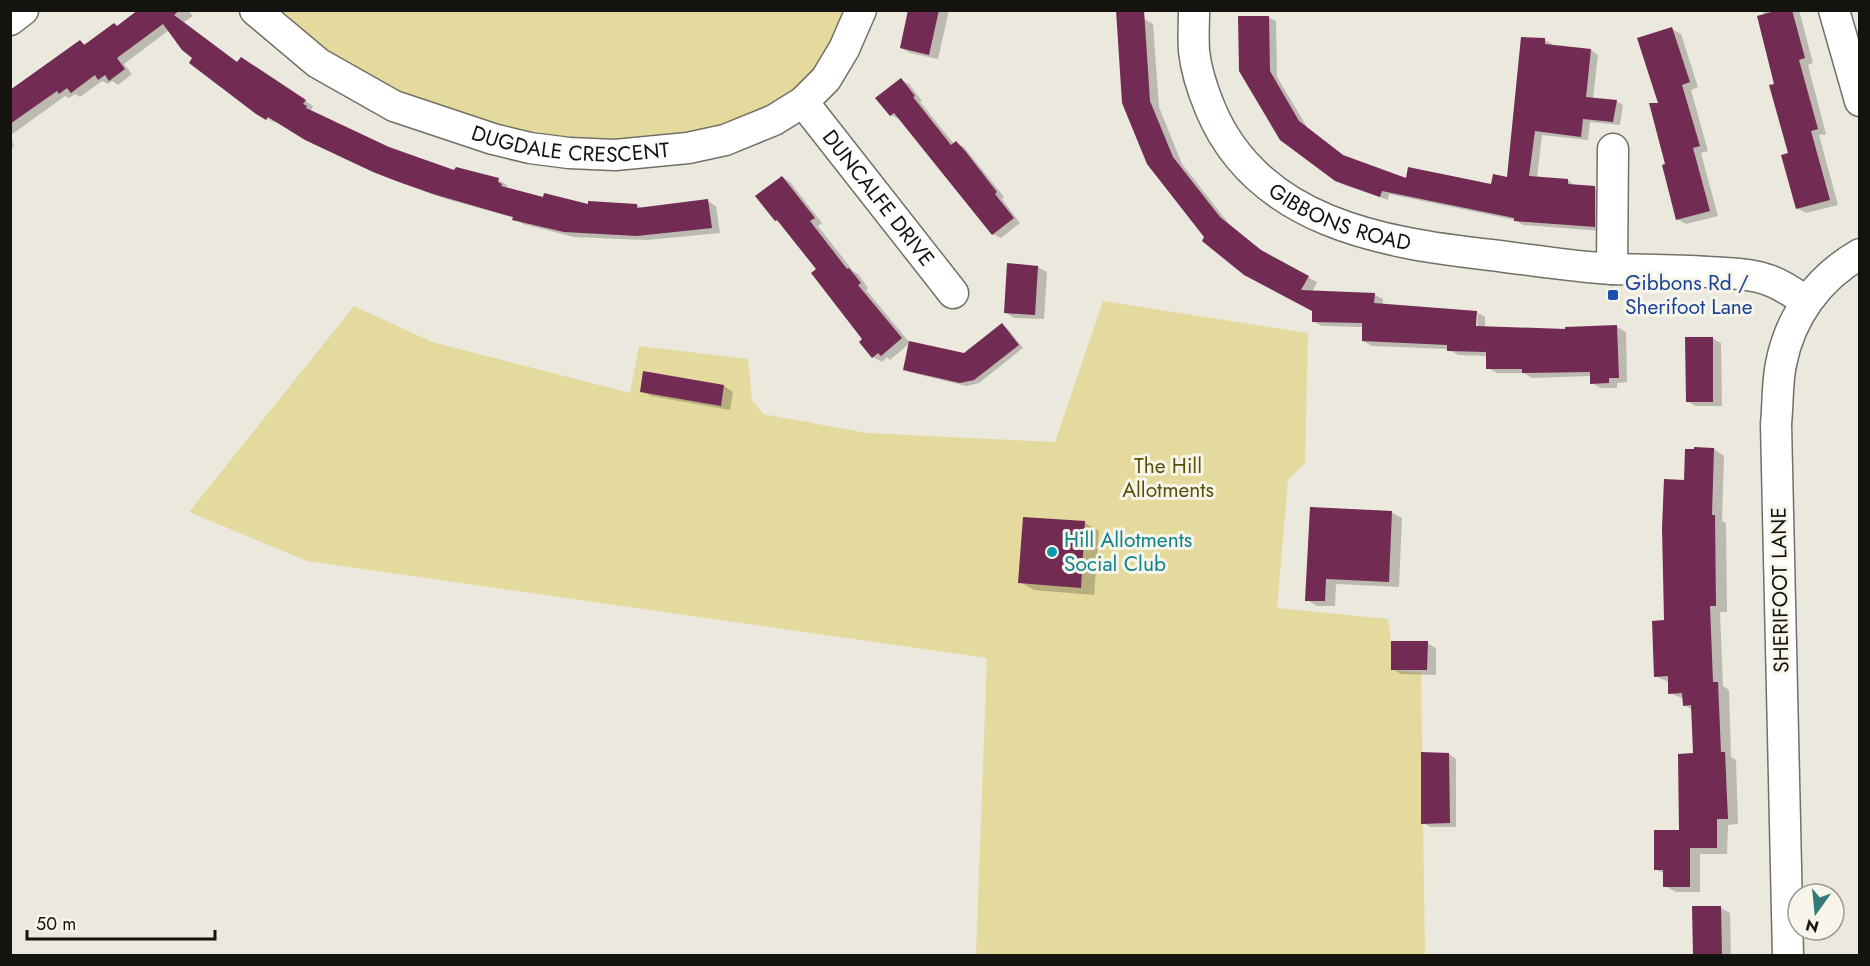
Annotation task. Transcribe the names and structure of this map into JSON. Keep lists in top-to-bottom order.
{
  "streets": {
    "street": [
      "DUGDALE CRESCENT",
      "DUNCALFE DRIVE",
      "GIBBONS ROAD",
      "SHERIFOOT LANE"
    ]
  },
  "crossings": [
    ["DUGDALE CRESCENT", "DUNCALFE DRIVE"],
    ["GIBBONS ROAD", "SHERIFOOT LANE"]
  ],
  "parks": ["The Hill Allotments"],
  "places": {
    "transit": ["Gibbons Rd / Sherifoot Lane"],
    "other": ["Hill Allotments Social Club"]
  },
  "scale_bar": "50 m",
  "north": "bottom"
}
